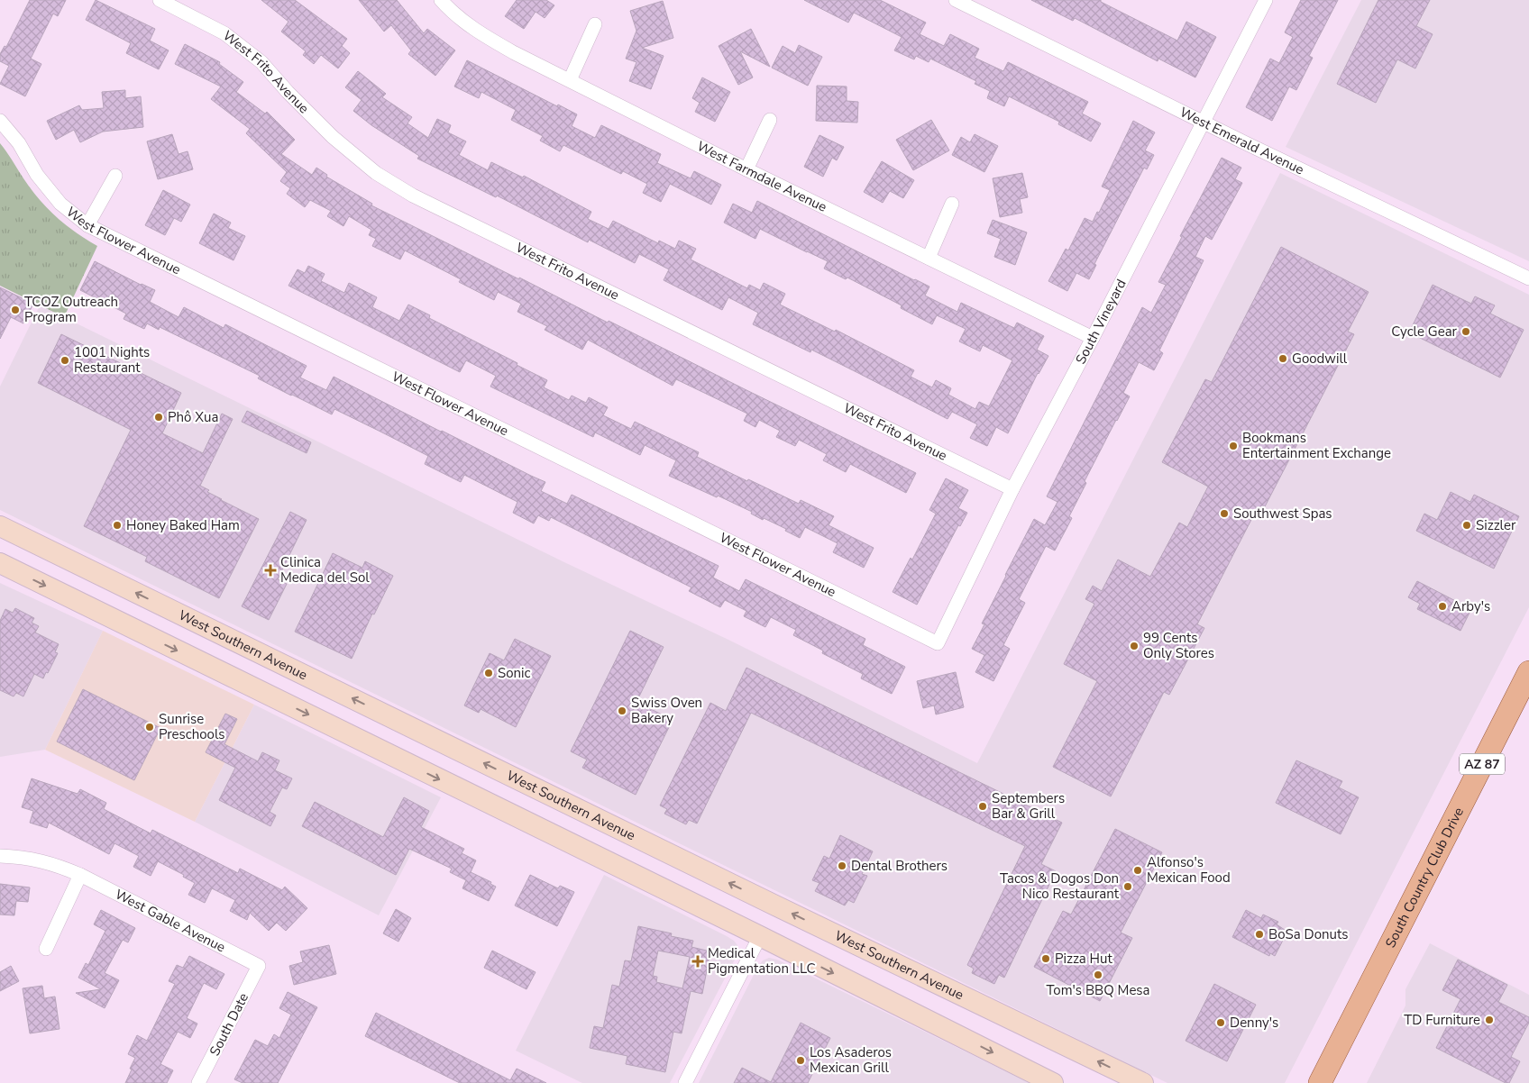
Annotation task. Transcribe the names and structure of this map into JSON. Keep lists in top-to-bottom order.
{
  "streets": {
    "main road": ["West Southern Avenue", "AZ 87", "South Country Club Drive"],
    "street": [
      "West Frito Avenue",
      "West Emerald Avenue",
      "West Farmdale Avenue",
      "West Flower Avenue",
      "South Vineyard",
      "West Gable Avenue",
      "South Date"
    ]
  },
  "crossings": [
    ["West Frito Avenue", "South Vineyard"],
    ["West Emerald Avenue", "South Vineyard"],
    ["West Farmdale Avenue", "South Vineyard"],
    ["West Flower Avenue", "South Vineyard"],
    ["West Gable Avenue", "South Date"]
  ],
  "places": {
    "other": [
      "TCOZ Outreach Program",
      "Cycle Gear",
      "Goodwill",
      "1001 Nights Restaurant",
      "Phô Xua",
      "Bookmans Entertainment Exchange",
      "Southwest Spas",
      "Honey Baked Ham",
      "Sizzler",
      "Arby's",
      "99 Cents Only Stores",
      "Sonic",
      "Swiss Oven Bakery",
      "Sunrise Preschools",
      "Septembers Bar & Grill",
      "Dental Brothers",
      "Alfonso's Mexican Food",
      "Tacos & Dogos Don Nico Restaurant",
      "BoSa Donuts",
      "Pizza Hut",
      "Tom's BBQ Mesa",
      "TD Furniture",
      "Denny's",
      "Los Asaderos Mexican Grill"
    ],
    "health": ["Clinica Medica del Sol", "Medical Pigmentation LLC"]
  }
}
